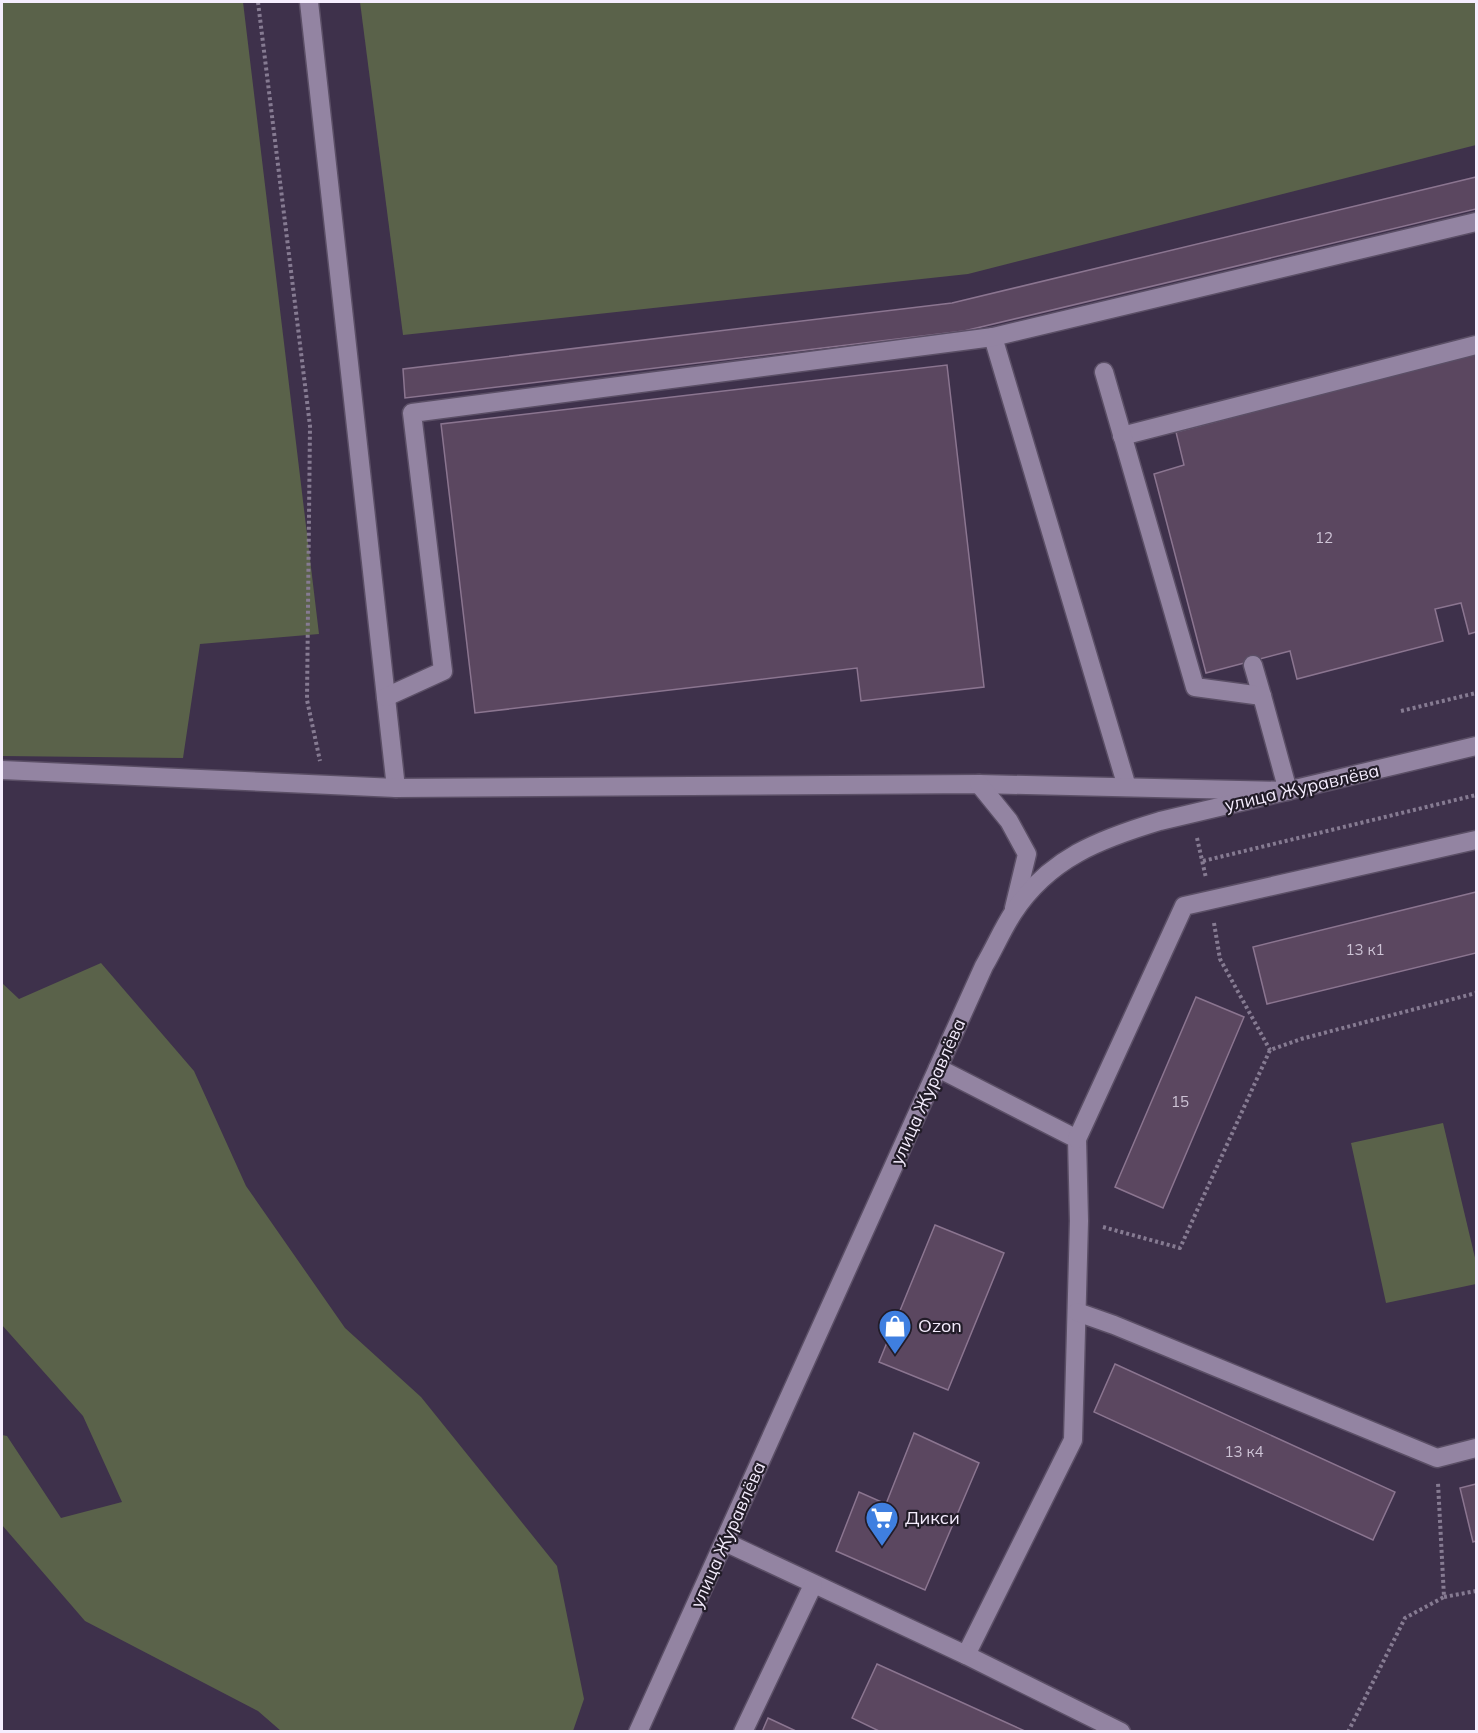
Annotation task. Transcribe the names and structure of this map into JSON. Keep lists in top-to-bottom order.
{
  "streets": {
    "street": ["улица Журавлёва"]
  },
  "places": {
    "shop": ["Ozon"],
    "supermarket": ["Дикси"]
  },
  "house_numbers": [
    "12",
    "13 к1",
    "15",
    "13 к4"
  ]
}
